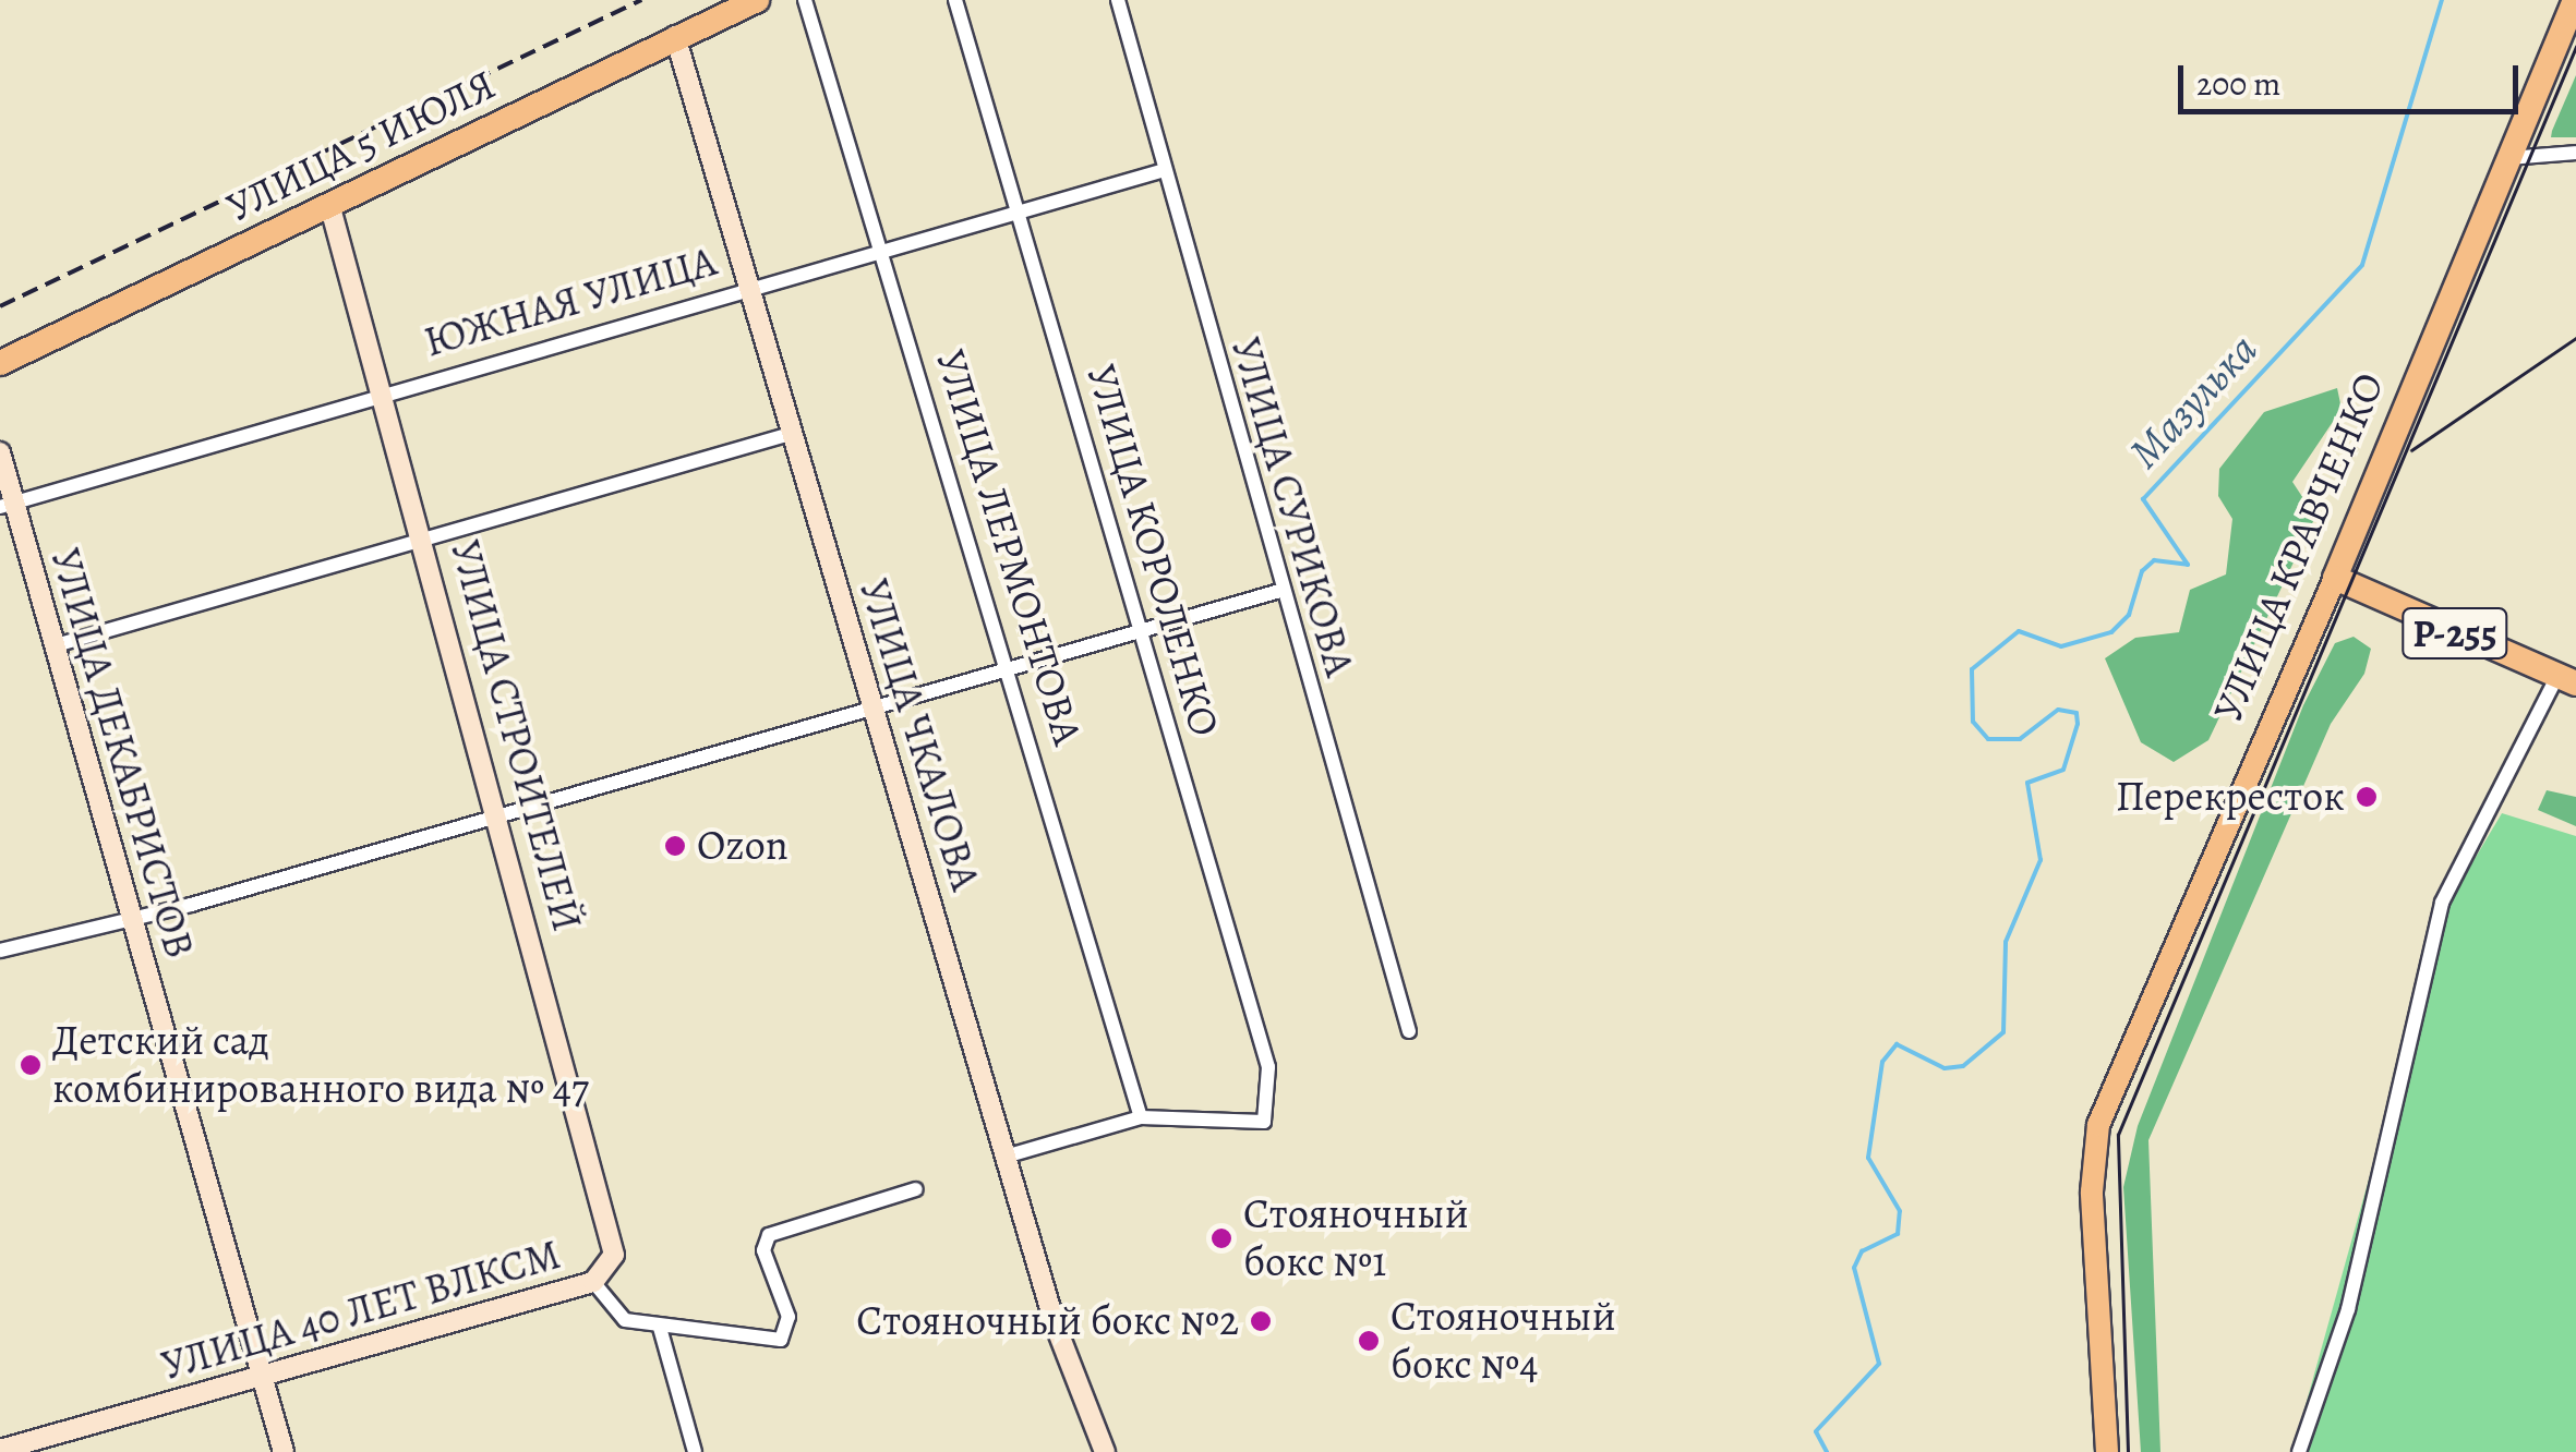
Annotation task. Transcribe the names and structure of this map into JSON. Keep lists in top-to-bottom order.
{
  "streets": {
    "highway": ["УЛИЦА 5 ИЮЛЯ", "УЛИЦА КРАВЧЕНКО", "Р-255"],
    "main road": [
      "УЛИЦА ЧКАЛОВА",
      "УЛИЦА СТРОИТЕЛЕЙ",
      "УЛИЦА ДЕКАБРИСТОВ",
      "УЛИЦА 40 ЛЕТ ВЛКСМ"
    ],
    "street": [
      "ЮЖНАЯ УЛИЦА",
      "УЛИЦА СУРИКОВА",
      "УЛИЦА ЛЕРМОНТОВА",
      "УЛИЦА КОРОЛЕНКО"
    ]
  },
  "crossings": [
    ["УЛИЦА 5 ИЮЛЯ", "УЛИЦА ЧКАЛОВА"],
    ["УЛИЦА 5 ИЮЛЯ", "УЛИЦА СТРОИТЕЛЕЙ"],
    ["ЮЖНАЯ УЛИЦА", "УЛИЦА СУРИКОВА"],
    ["ЮЖНАЯ УЛИЦА", "УЛИЦА ЛЕРМОНТОВА"],
    ["ЮЖНАЯ УЛИЦА", "УЛИЦА КОРОЛЕНКО"],
    ["ЮЖНАЯ УЛИЦА", "УЛИЦА ЧКАЛОВА"],
    ["ЮЖНАЯ УЛИЦА", "УЛИЦА СТРОИТЕЛЕЙ"],
    ["ЮЖНАЯ УЛИЦА", "УЛИЦА ДЕКАБРИСТОВ"],
    ["УЛИЦА ЛЕРМОНТОВА", "УЛИЦА КОРОЛЕНКО"],
    ["УЛИЦА КРАВЧЕНКО", "Р-255"],
    ["УЛИЦА СТРОИТЕЛЕЙ", "УЛИЦА 40 ЛЕТ ВЛКСМ"],
    ["УЛИЦА ДЕКАБРИСТОВ", "УЛИЦА 40 ЛЕТ ВЛКСМ"]
  ],
  "water": ["Мазулька"],
  "places": [
    "Перекресток",
    "Ozon",
    "Детский сад комбинированного вида № 47",
    "Стояночный бокс №1",
    "Стояночный бокс №2",
    "Стояночный бокс №4"
  ],
  "scale_bar": "200 m"
}
